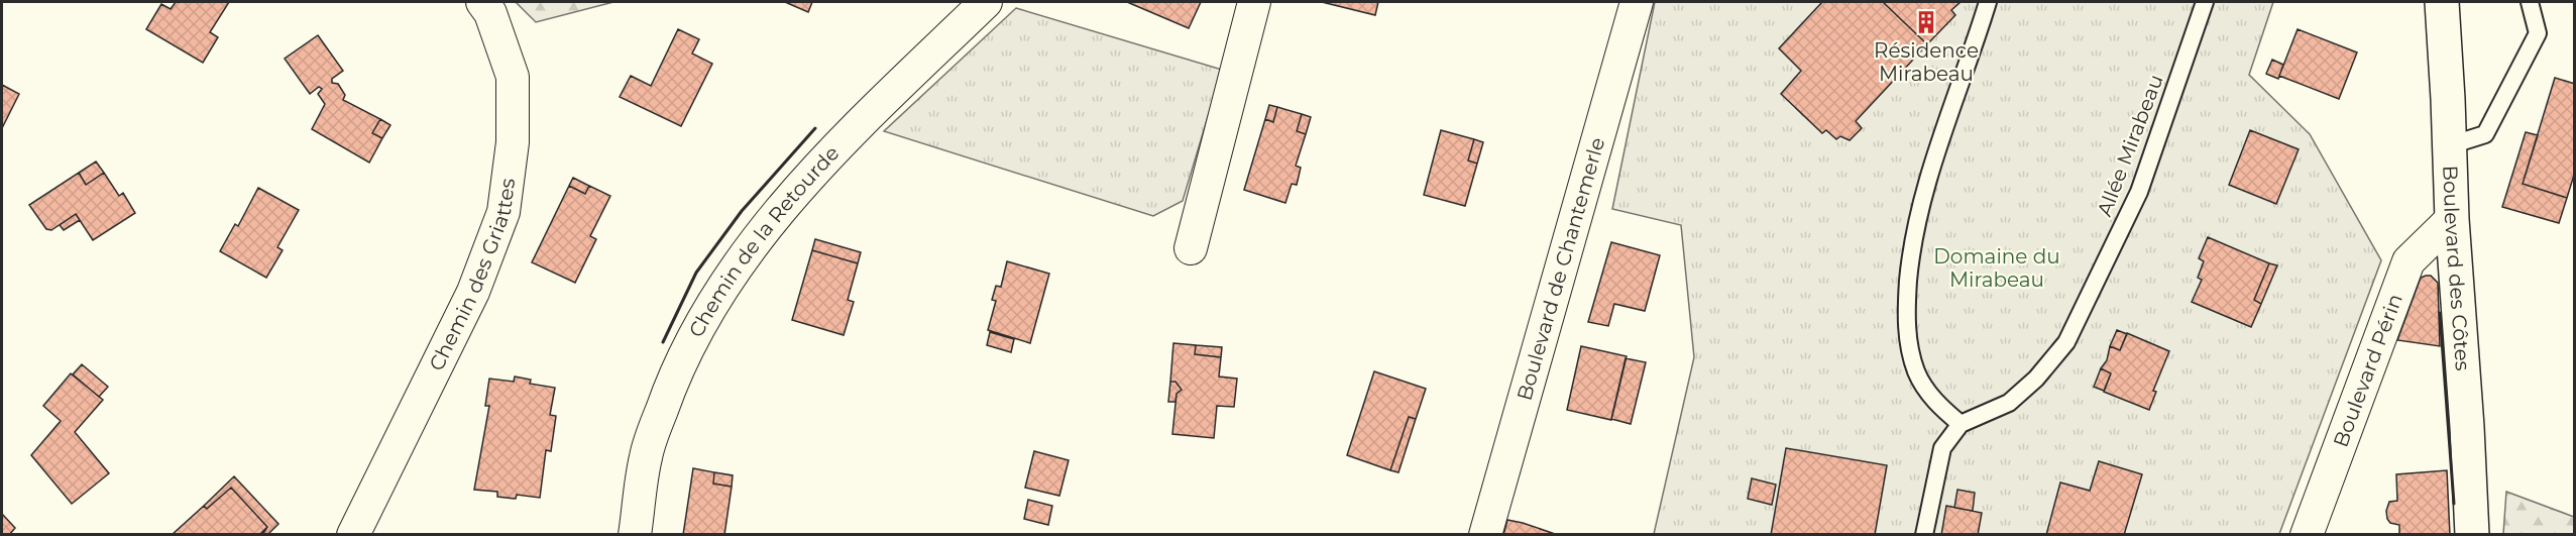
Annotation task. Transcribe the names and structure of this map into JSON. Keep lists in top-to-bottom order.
{
  "streets": {
    "main road": ["Boulevard des Côtes"],
    "street": [
      "Chemin de la Retourde",
      "Boulevard de Chantemerle",
      "Chemin des Griattes",
      "Boulevard Périn"
    ],
    "lane": ["Allée Mirabeau"]
  },
  "crossings": [
    ["Boulevard des Côtes", "Boulevard Périn"]
  ],
  "parks": ["Domaine du Mirabeau"],
  "places": {
    "building": ["Résidence Mirabeau"]
  }
}
